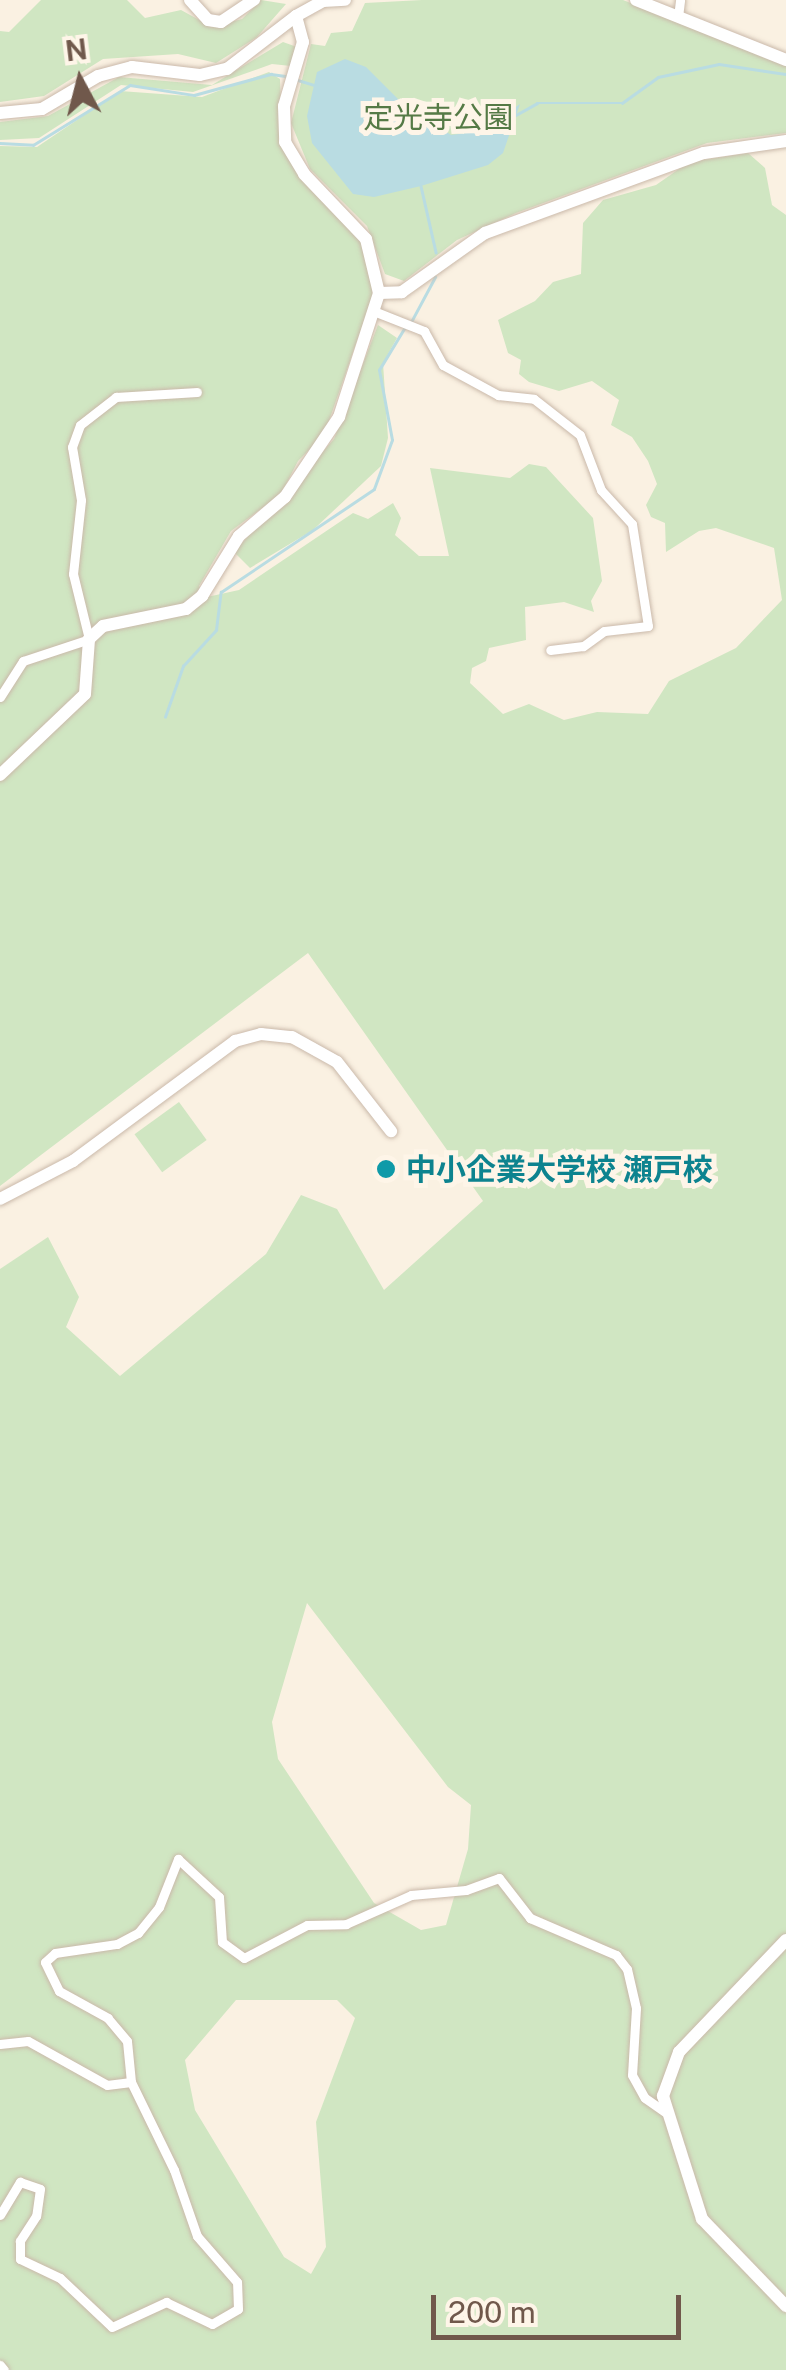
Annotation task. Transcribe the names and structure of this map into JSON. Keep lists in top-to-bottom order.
{
  "parks": ["定光寺公園"],
  "places": ["中小企業大学校 瀬戸校"],
  "scale_bar": "200 m",
  "north": "top"
}
